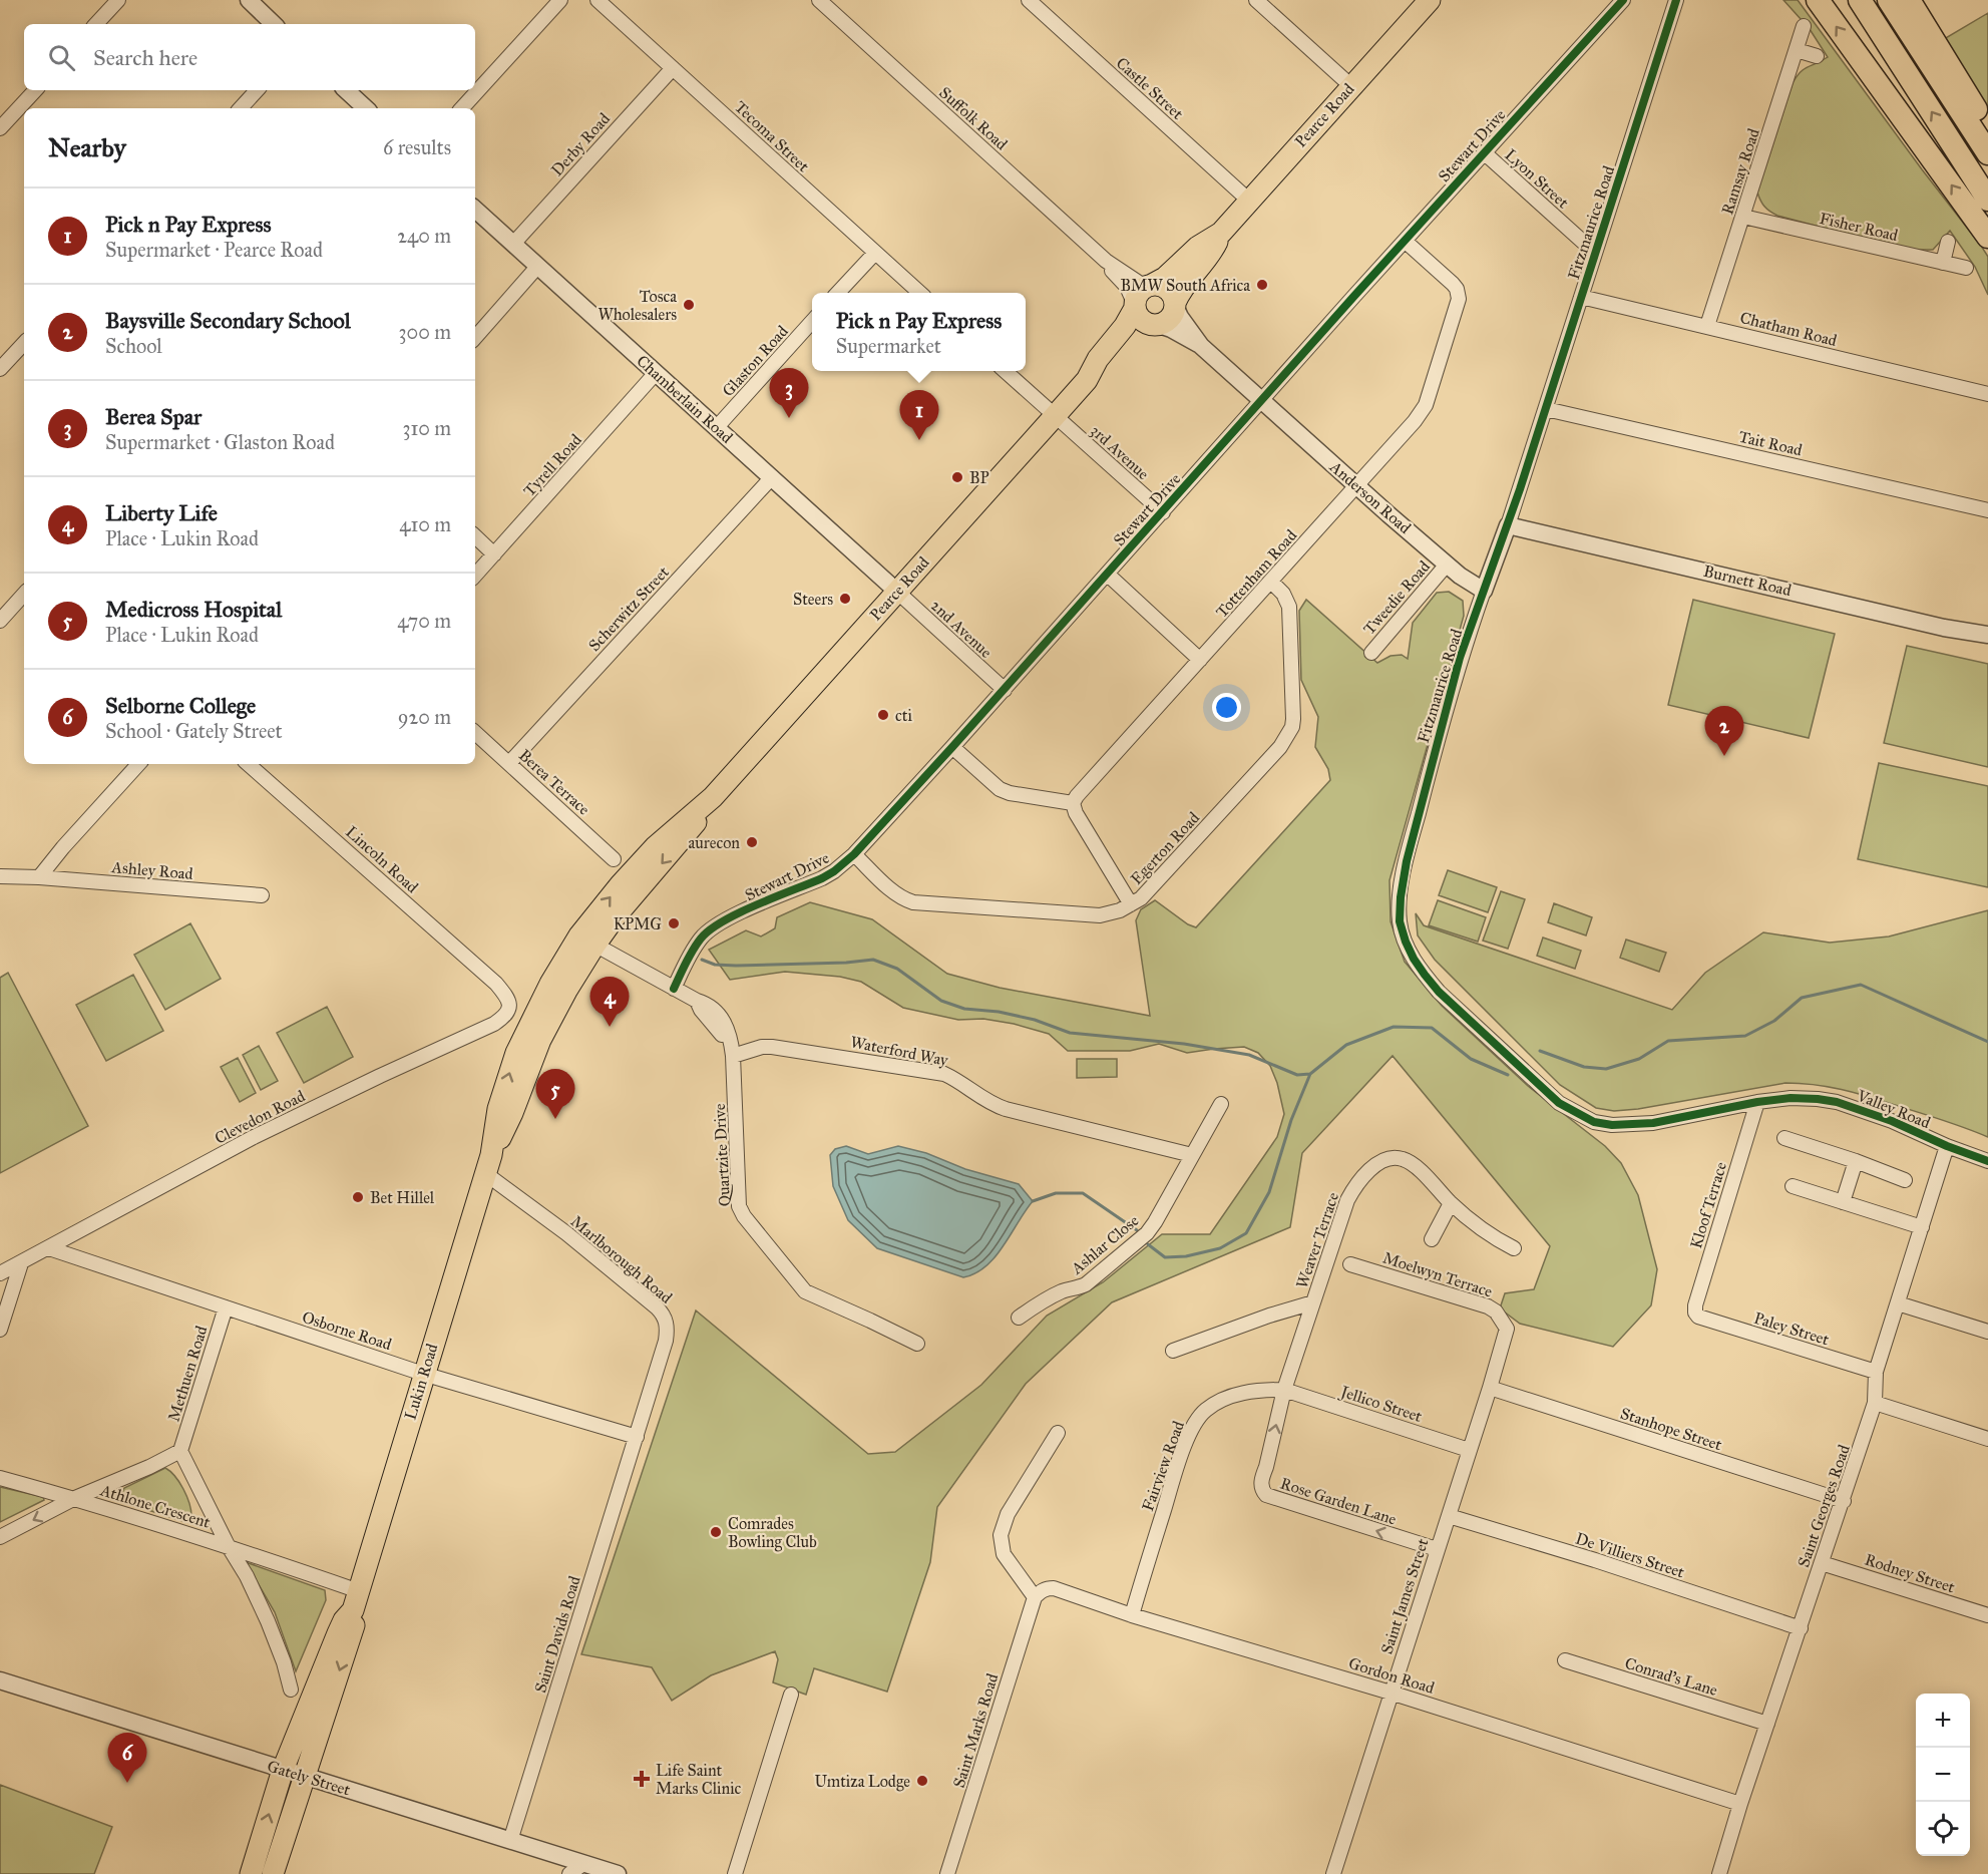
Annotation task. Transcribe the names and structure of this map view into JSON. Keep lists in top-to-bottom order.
{
  "streets": {
    "main road": ["Pearce Road", "Lukin Road"],
    "street": [
      "Castle Street",
      "Suffolk Road",
      "Tecoma Street",
      "Derby Road",
      "Stewart Drive",
      "Ramsay Road",
      "Lyon Street",
      "Fitzmaurice Road",
      "Fisher Road",
      "Chatham Road",
      "Glaston Road",
      "Chamberlain Road",
      "Tait Road",
      "3rd Avenue",
      "Tyrell Road",
      "Anderson Road",
      "Tottenham Road",
      "Burnett Road",
      "Tweedie Road",
      "Scherwitz Street",
      "2nd Avenue",
      "Berea Terrace",
      "Egerton Road",
      "Lincoln Road",
      "Ashley Road",
      "Waterford Way",
      "Valley Road",
      "Clevedon Road",
      "Quartzite Drive",
      "Kloof Terrace",
      "Weaver Terrace",
      "Ashlar Close",
      "Marlborough Road",
      "Moelwyn Terrace",
      "Paley Street",
      "Osborne Road",
      "Methuen Road",
      "Jellico Street",
      "Stanhope Street",
      "Fairview Road",
      "Rose Garden Lane",
      "Athlone Crescent",
      "Saint Georges Road",
      "De Villiers Street",
      "Rodney Street",
      "Saint James Street",
      "Saint Davids Road",
      "Gordon Road",
      "Conrad's Lane",
      "Saint Marks Road",
      "Gately Street"
    ]
  },
  "crossings": [
    ["Castle Street", "Pearce Road"],
    ["Pearce Road", "Suffolk Road"],
    ["Pearce Road", "Chamberlain Road"],
    ["Pearce Road", "3rd Avenue"],
    ["Pearce Road", "2nd Avenue"],
    ["Pearce Road", "Quartzite Drive"],
    ["Pearce Road", "Lukin Road"],
    ["Tecoma Street", "Derby Road"],
    ["Derby Road", "Chamberlain Road"],
    ["Stewart Drive", "Lyon Street"],
    ["Stewart Drive", "3rd Avenue"],
    ["Stewart Drive", "Anderson Road"],
    ["Stewart Drive", "Tottenham Road"],
    ["Stewart Drive", "2nd Avenue"],
    ["Stewart Drive", "Egerton Road"],
    ["Stewart Drive", "Quartzite Drive"],
    ["Ramsay Road", "Fisher Road"],
    ["Ramsay Road", "Chatham Road"],
    ["Lyon Street", "Fitzmaurice Road"],
    ["Fitzmaurice Road", "Chatham Road"],
    ["Fitzmaurice Road", "Tait Road"],
    ["Fitzmaurice Road", "Anderson Road"],
    ["Fitzmaurice Road", "Burnett Road"],
    ["Fitzmaurice Road", "Valley Road"],
    ["Fitzmaurice Road", "Kloof Terrace"],
    ["Glaston Road", "Chamberlain Road"],
    ["Chamberlain Road", "Tyrell Road"],
    ["Chamberlain Road", "Scherwitz Street"],
    ["Chamberlain Road", "2nd Avenue"],
    ["Anderson Road", "Tottenham Road"],
    ["Anderson Road", "Tweedie Road"],
    ["Tottenham Road", "Egerton Road"],
    ["Scherwitz Street", "Berea Terrace"],
    ["Lincoln Road", "Clevedon Road"],
    ["Waterford Way", "Quartzite Drive"],
    ["Waterford Way", "Ashlar Close"],
    ["Valley Road", "Kloof Terrace"],
    ["Valley Road", "Saint Georges Road"],
    ["Clevedon Road", "Osborne Road"],
    ["Kloof Terrace", "Paley Street"],
    ["Weaver Terrace", "Jellico Street"],
    ["Weaver Terrace", "Fairview Road"],
    ["Weaver Terrace", "Rose Garden Lane"],
    ["Marlborough Road", "Osborne Road"],
    ["Marlborough Road", "Lukin Road"],
    ["Marlborough Road", "Saint Davids Road"],
    ["Moelwyn Terrace", "Saint James Street"],
    ["Paley Street", "Saint Georges Road"],
    ["Osborne Road", "Methuen Road"],
    ["Osborne Road", "Lukin Road"],
    ["Osborne Road", "Saint Davids Road"],
    ["Lukin Road", "Athlone Crescent"],
    ["Lukin Road", "Gately Street"],
    ["Jellico Street", "Fairview Road"],
    ["Jellico Street", "Rose Garden Lane"],
    ["Jellico Street", "Saint James Street"],
    ["Stanhope Street", "Saint Georges Road"],
    ["Stanhope Street", "Saint James Street"],
    ["Fairview Road", "Rose Garden Lane"],
    ["Fairview Road", "Gordon Road"],
    ["Rose Garden Lane", "Saint James Street"],
    ["Saint Georges Road", "De Villiers Street"],
    ["Saint Georges Road", "Rodney Street"],
    ["Saint Georges Road", "Gordon Road"],
    ["Saint Georges Road", "Conrad's Lane"],
    ["De Villiers Street", "Saint James Street"],
    ["Saint James Street", "Gordon Road"],
    ["Saint Davids Road", "Gately Street"],
    ["Gordon Road", "Saint Marks Road"]
  ],
  "places": {
    "other": [
      "BMW South Africa",
      "Tosca Wholesalers",
      "BP",
      "Steers",
      "cti",
      "aurecon",
      "KPMG",
      "Bet Hillel",
      "Comrades Bowling Club",
      "Umtiza Lodge"
    ],
    "health": ["Life Saint Marks Clinic"]
  },
  "page": {
    "search": "Search here",
    "heading": ["Nearby", "6 results"],
    "list": [
      {
        "mark": "1",
        "name": "Pick n Pay Express",
        "note": "Supermarket · Pearce Road",
        "value": "240 m"
      },
      {
        "mark": "2",
        "name": "Baysville Secondary School",
        "note": "School",
        "value": "300 m"
      },
      {
        "mark": "3",
        "name": "Berea Spar",
        "note": "Supermarket · Glaston Road",
        "value": "310 m"
      },
      {
        "mark": "4",
        "name": "Liberty Life",
        "note": "Place · Lukin Road",
        "value": "410 m"
      },
      {
        "mark": "5",
        "name": "Medicross Hospital",
        "note": "Place · Lukin Road",
        "value": "470 m"
      },
      {
        "mark": "6",
        "name": "Selborne College",
        "note": "School · Gately Street",
        "value": "920 m"
      }
    ],
    "popup": ["Pick n Pay Express", "Supermarket"],
    "pins": [
      "3",
      "1",
      "2",
      "4",
      "5",
      "6"
    ],
    "map_buttons": ["+", "−"]
  }
}
